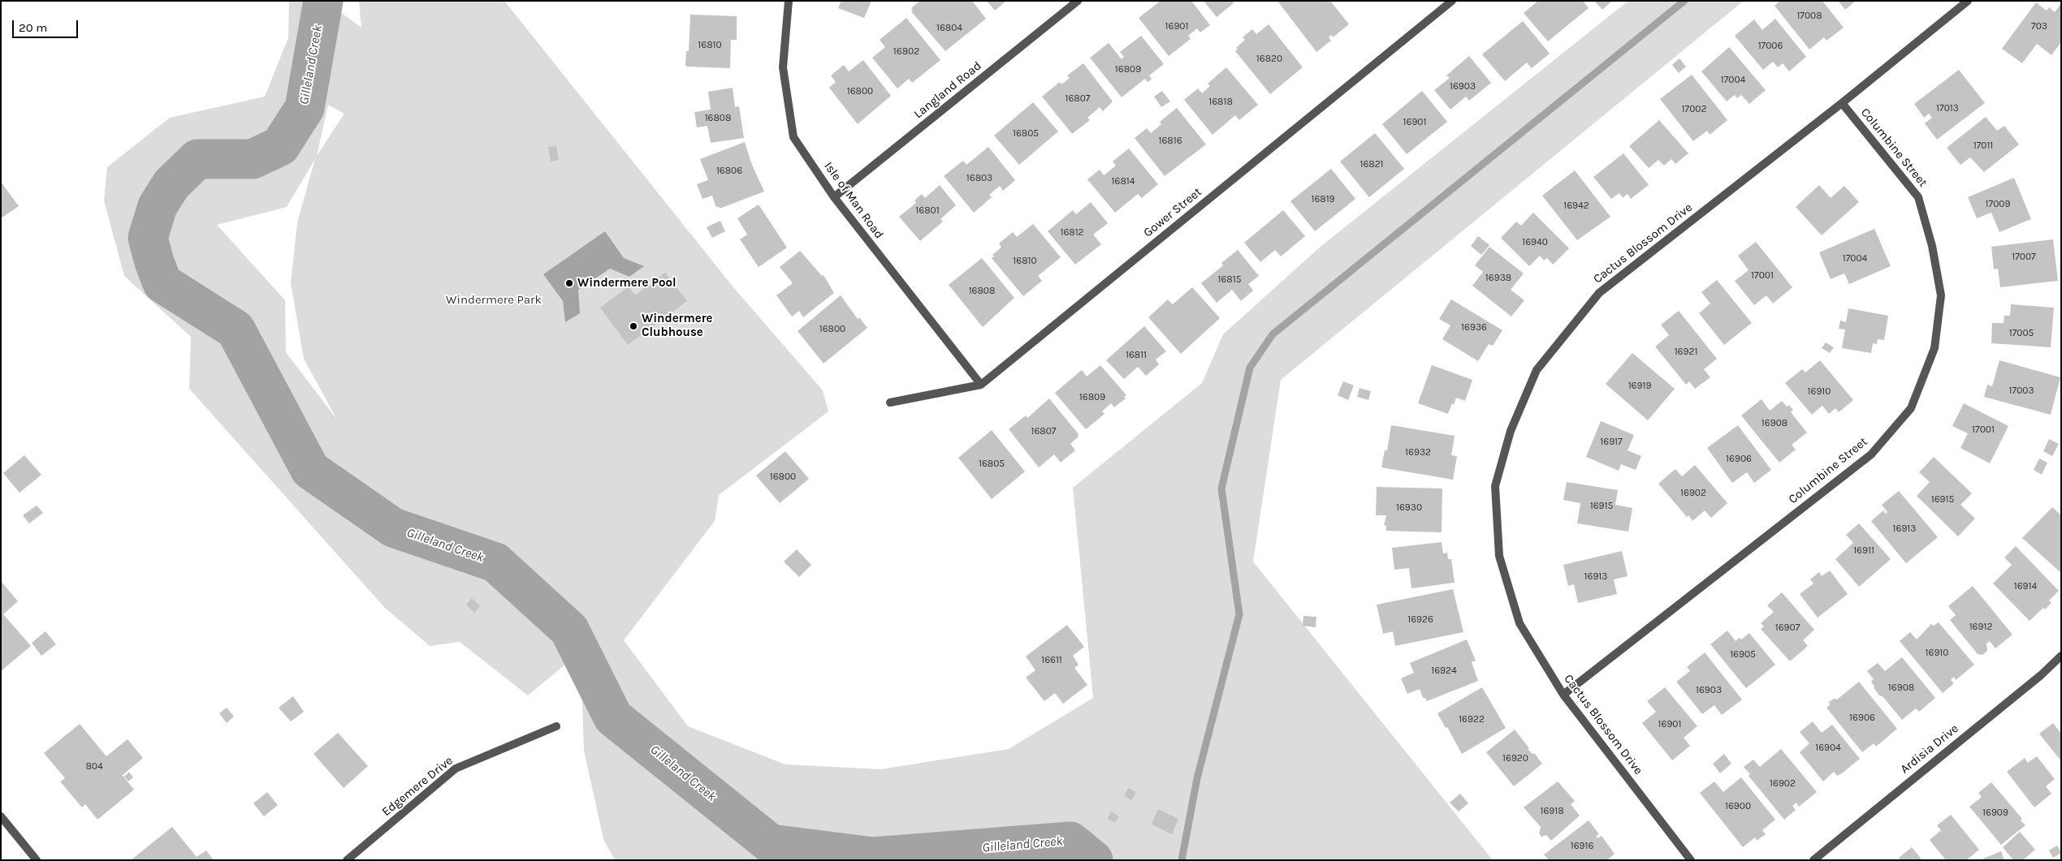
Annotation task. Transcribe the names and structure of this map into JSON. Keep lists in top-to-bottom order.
{
  "streets": {
    "street": [
      "Langland Road",
      "Columbine Street",
      "Isle of Man Road",
      "Gower Street",
      "Cactus Blossom Drive",
      "Ardisia Drive",
      "Edgemere Drive"
    ]
  },
  "crossings": [
    ["Langland Road", "Isle of Man Road"],
    ["Columbine Street", "Cactus Blossom Drive"],
    ["Isle of Man Road", "Gower Street"]
  ],
  "water": ["Gilleland Creek"],
  "parks": ["Windermere Park"],
  "places": ["Windermere Pool", "Windermere Clubhouse"],
  "house_numbers": [
    "17008",
    "16901",
    "703",
    "16804",
    "16810",
    "17006",
    "16802",
    "16820",
    "16809",
    "17004",
    "16903",
    "16800",
    "16807",
    "16818",
    "17013",
    "17002",
    "16808",
    "16901",
    "16805",
    "16816",
    "17011",
    "16821",
    "16806",
    "16803",
    "16814",
    "16819",
    "17009",
    "16942",
    "16801",
    "16812",
    "16940",
    "17007",
    "17004",
    "16810",
    "17001",
    "16938",
    "16815",
    "16808",
    "16936",
    "16800",
    "17005",
    "16921",
    "16811",
    "16919",
    "17003",
    "16910",
    "16809",
    "16908",
    "17001",
    "16807",
    "16917",
    "16932",
    "16906",
    "16805",
    "16800",
    "16902",
    "16915",
    "16915",
    "16930",
    "16913",
    "16911",
    "16913",
    "16914",
    "16926",
    "16912",
    "16907",
    "16910",
    "16905",
    "16611",
    "16924",
    "16908",
    "16903",
    "16906",
    "16922",
    "16901",
    "16904",
    "16920",
    "804",
    "16902",
    "16900",
    "16918",
    "16909",
    "16916"
  ],
  "scale_bar": "20 m"
}
